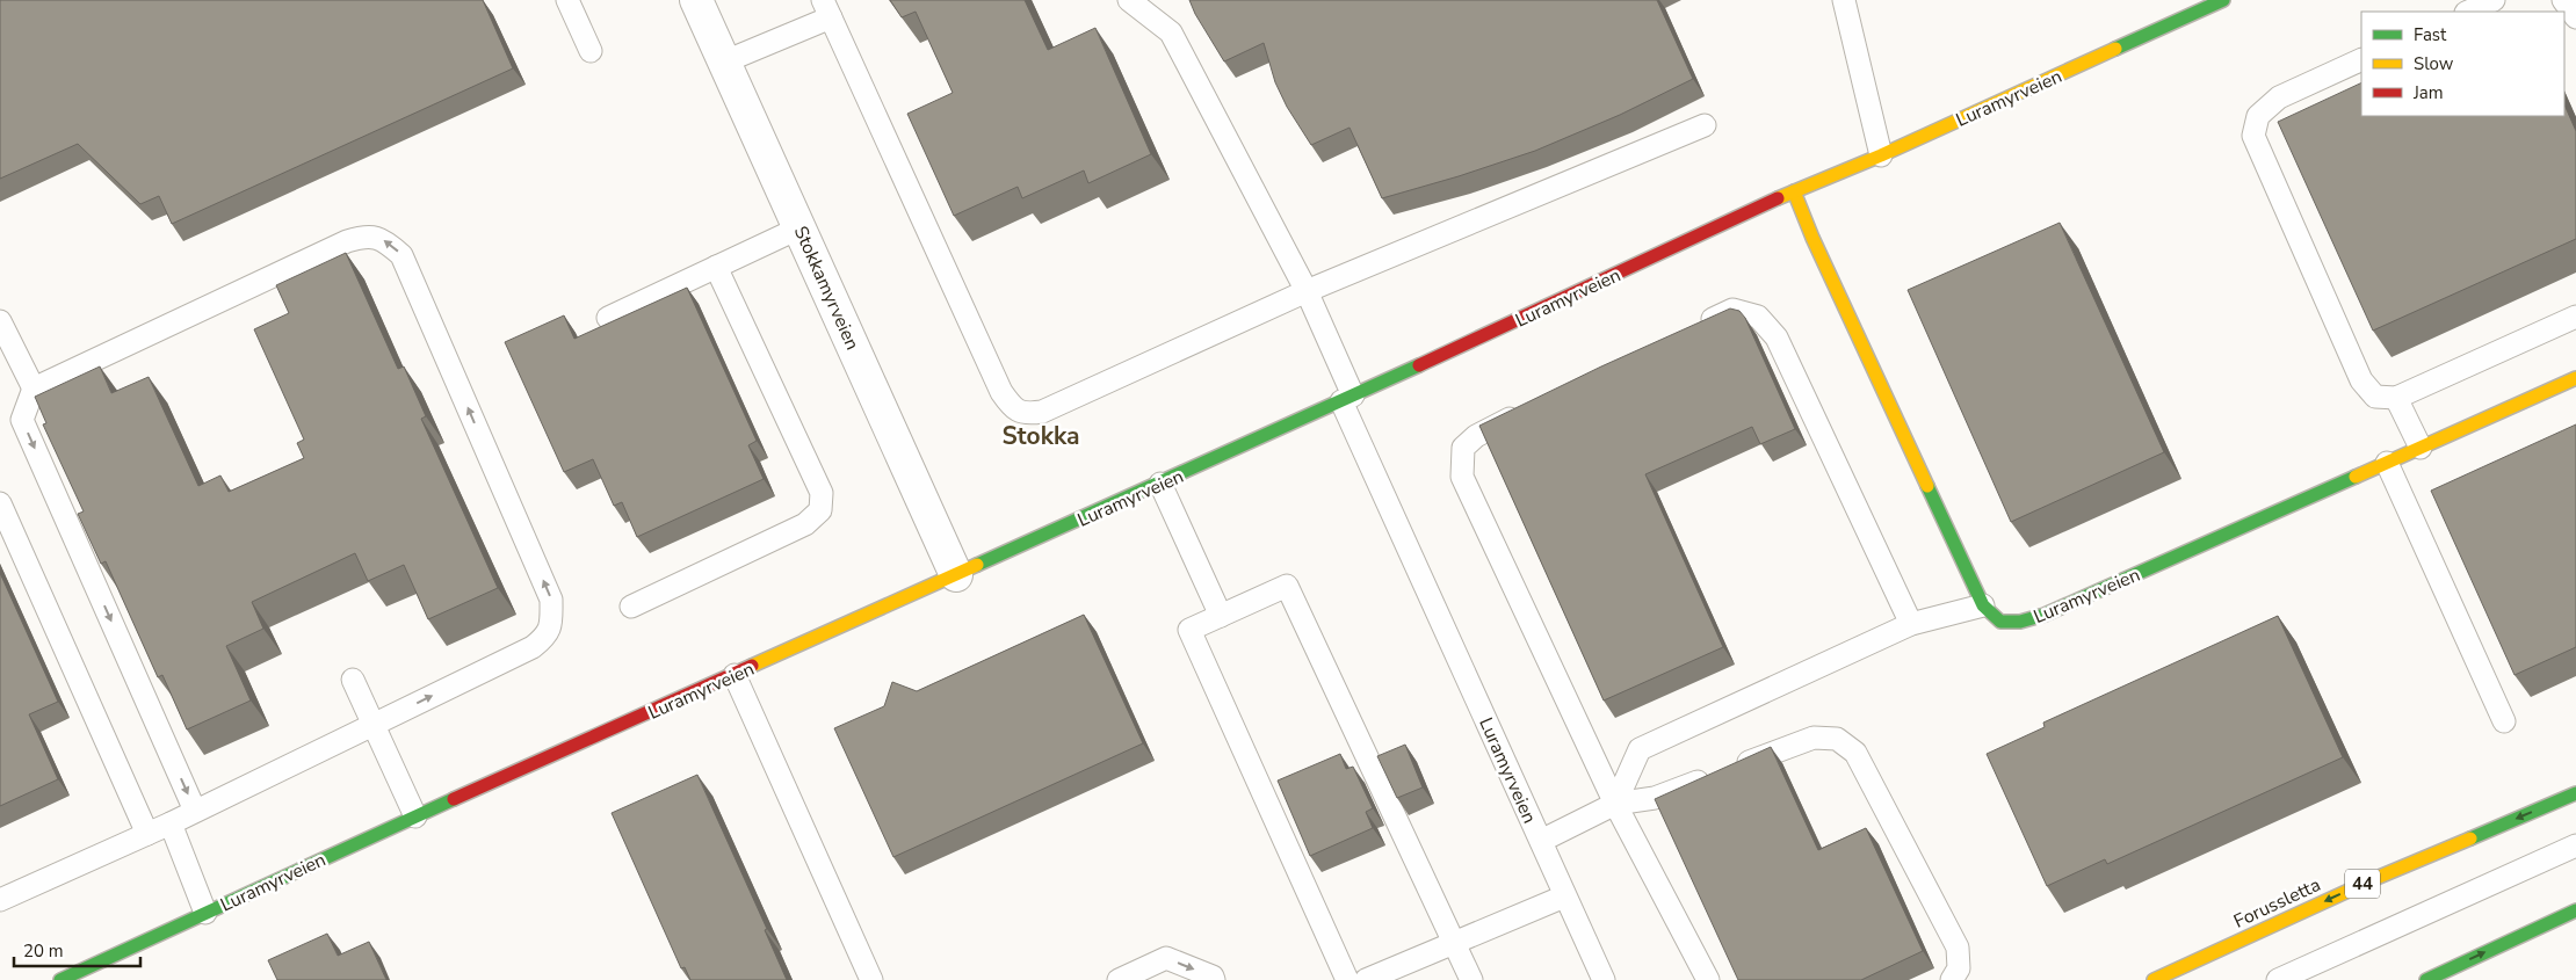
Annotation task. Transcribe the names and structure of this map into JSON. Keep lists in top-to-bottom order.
{
  "streets": {
    "street": [
      "Luramyrveien",
      "Stokkamyrveien",
      "44",
      "Forussletta"
    ]
  },
  "crossings": [
    ["Luramyrveien", "Stokkamyrveien"]
  ],
  "districts": ["Stokka"],
  "legend": ["Fast", "Slow", "Jam"],
  "scale_bar": "20 m"
}
